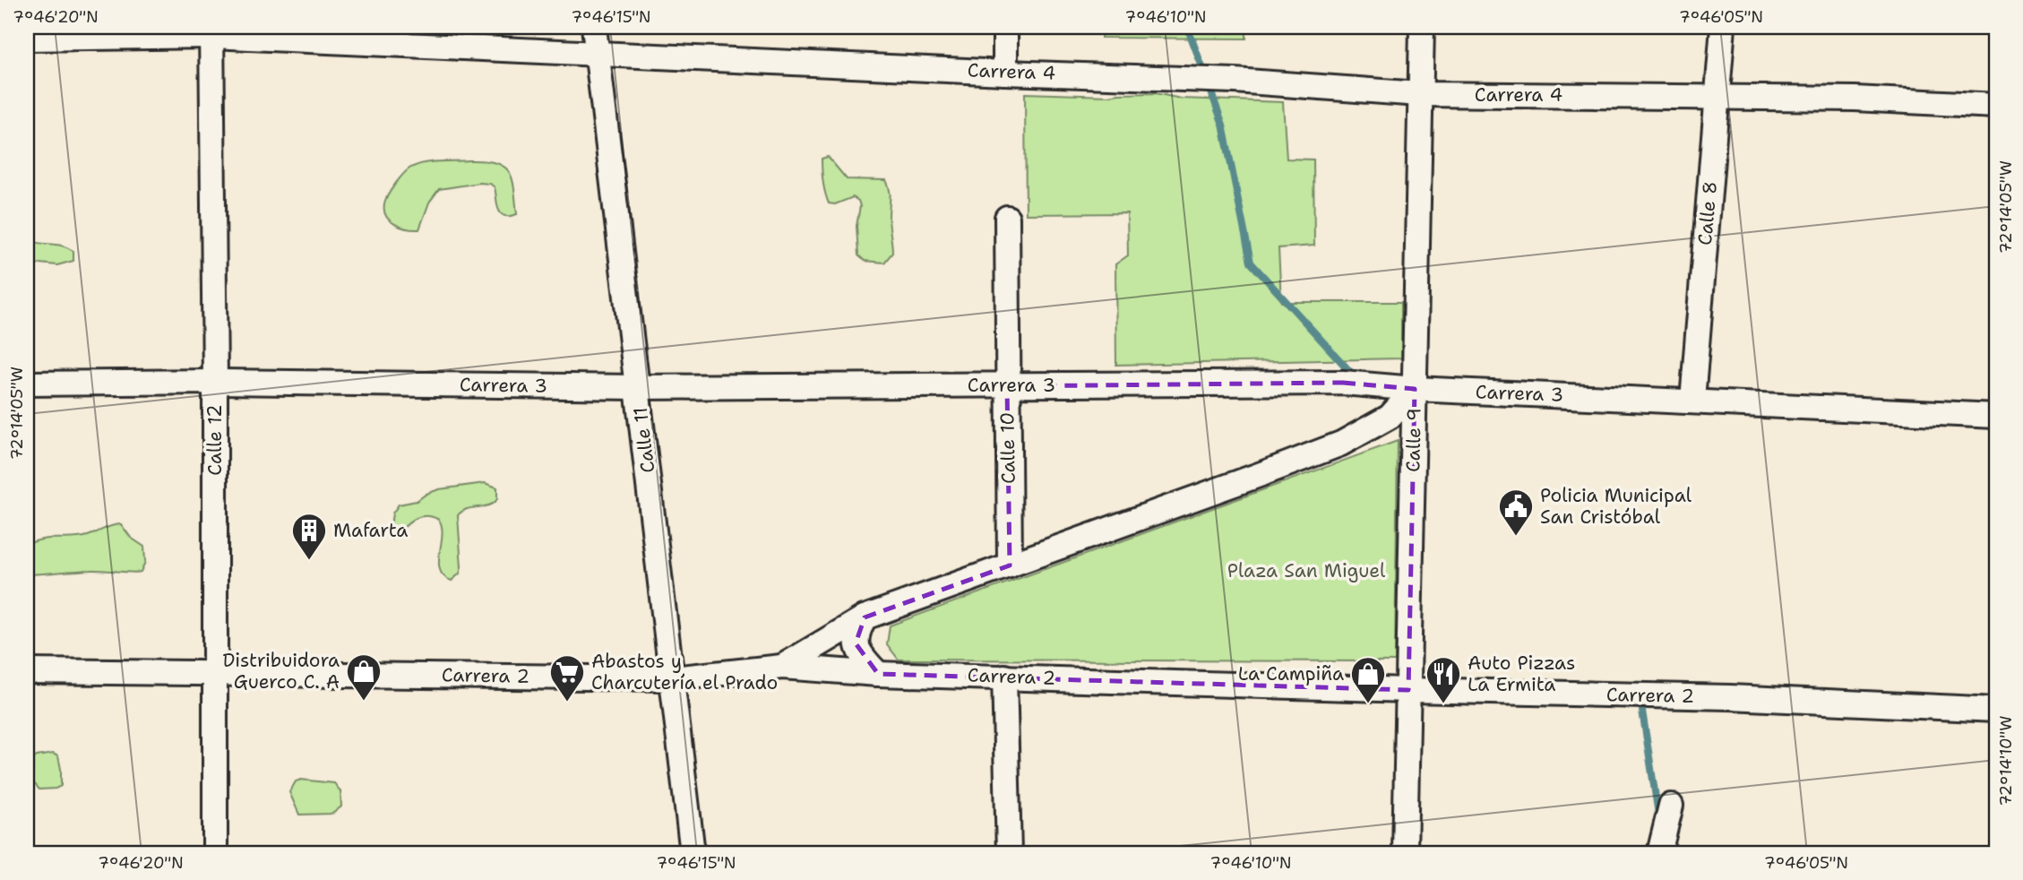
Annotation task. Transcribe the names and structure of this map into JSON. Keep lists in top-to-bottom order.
{
  "streets": {
    "street": [
      "Carrera 4",
      "Calle 8",
      "Carrera 3",
      "Calle 12",
      "Calle 11",
      "Calle 9",
      "Calle 10",
      "Carrera 2"
    ]
  },
  "crossings": [
    ["Carrera 4", "Calle 8"],
    ["Carrera 4", "Calle 12"],
    ["Carrera 4", "Calle 11"],
    ["Carrera 4", "Calle 9"],
    ["Calle 8", "Carrera 3"],
    ["Carrera 3", "Calle 12"],
    ["Carrera 3", "Calle 11"],
    ["Carrera 3", "Calle 9"],
    ["Carrera 3", "Calle 10"],
    ["Calle 12", "Carrera 2"],
    ["Calle 11", "Carrera 2"],
    ["Calle 9", "Carrera 2"]
  ],
  "parks": ["Plaza San Miguel"],
  "places": {
    "public building": ["Policia Municipal San Cristóbal"],
    "building": ["Mafarta"],
    "shop": ["Distribuidora Guerco C. A", "La Campiña"],
    "supermarket": ["Abastos y Charcutería el Prado"],
    "restaurant": ["Auto Pizzas La Ermita"]
  },
  "coordinates": [
    "7°46'20\"N",
    "7°46'15\"N",
    "7°46'10\"N",
    "7°46'05\"N",
    "72°14'05\"W",
    "72°14'10\"W"
  ]
}
